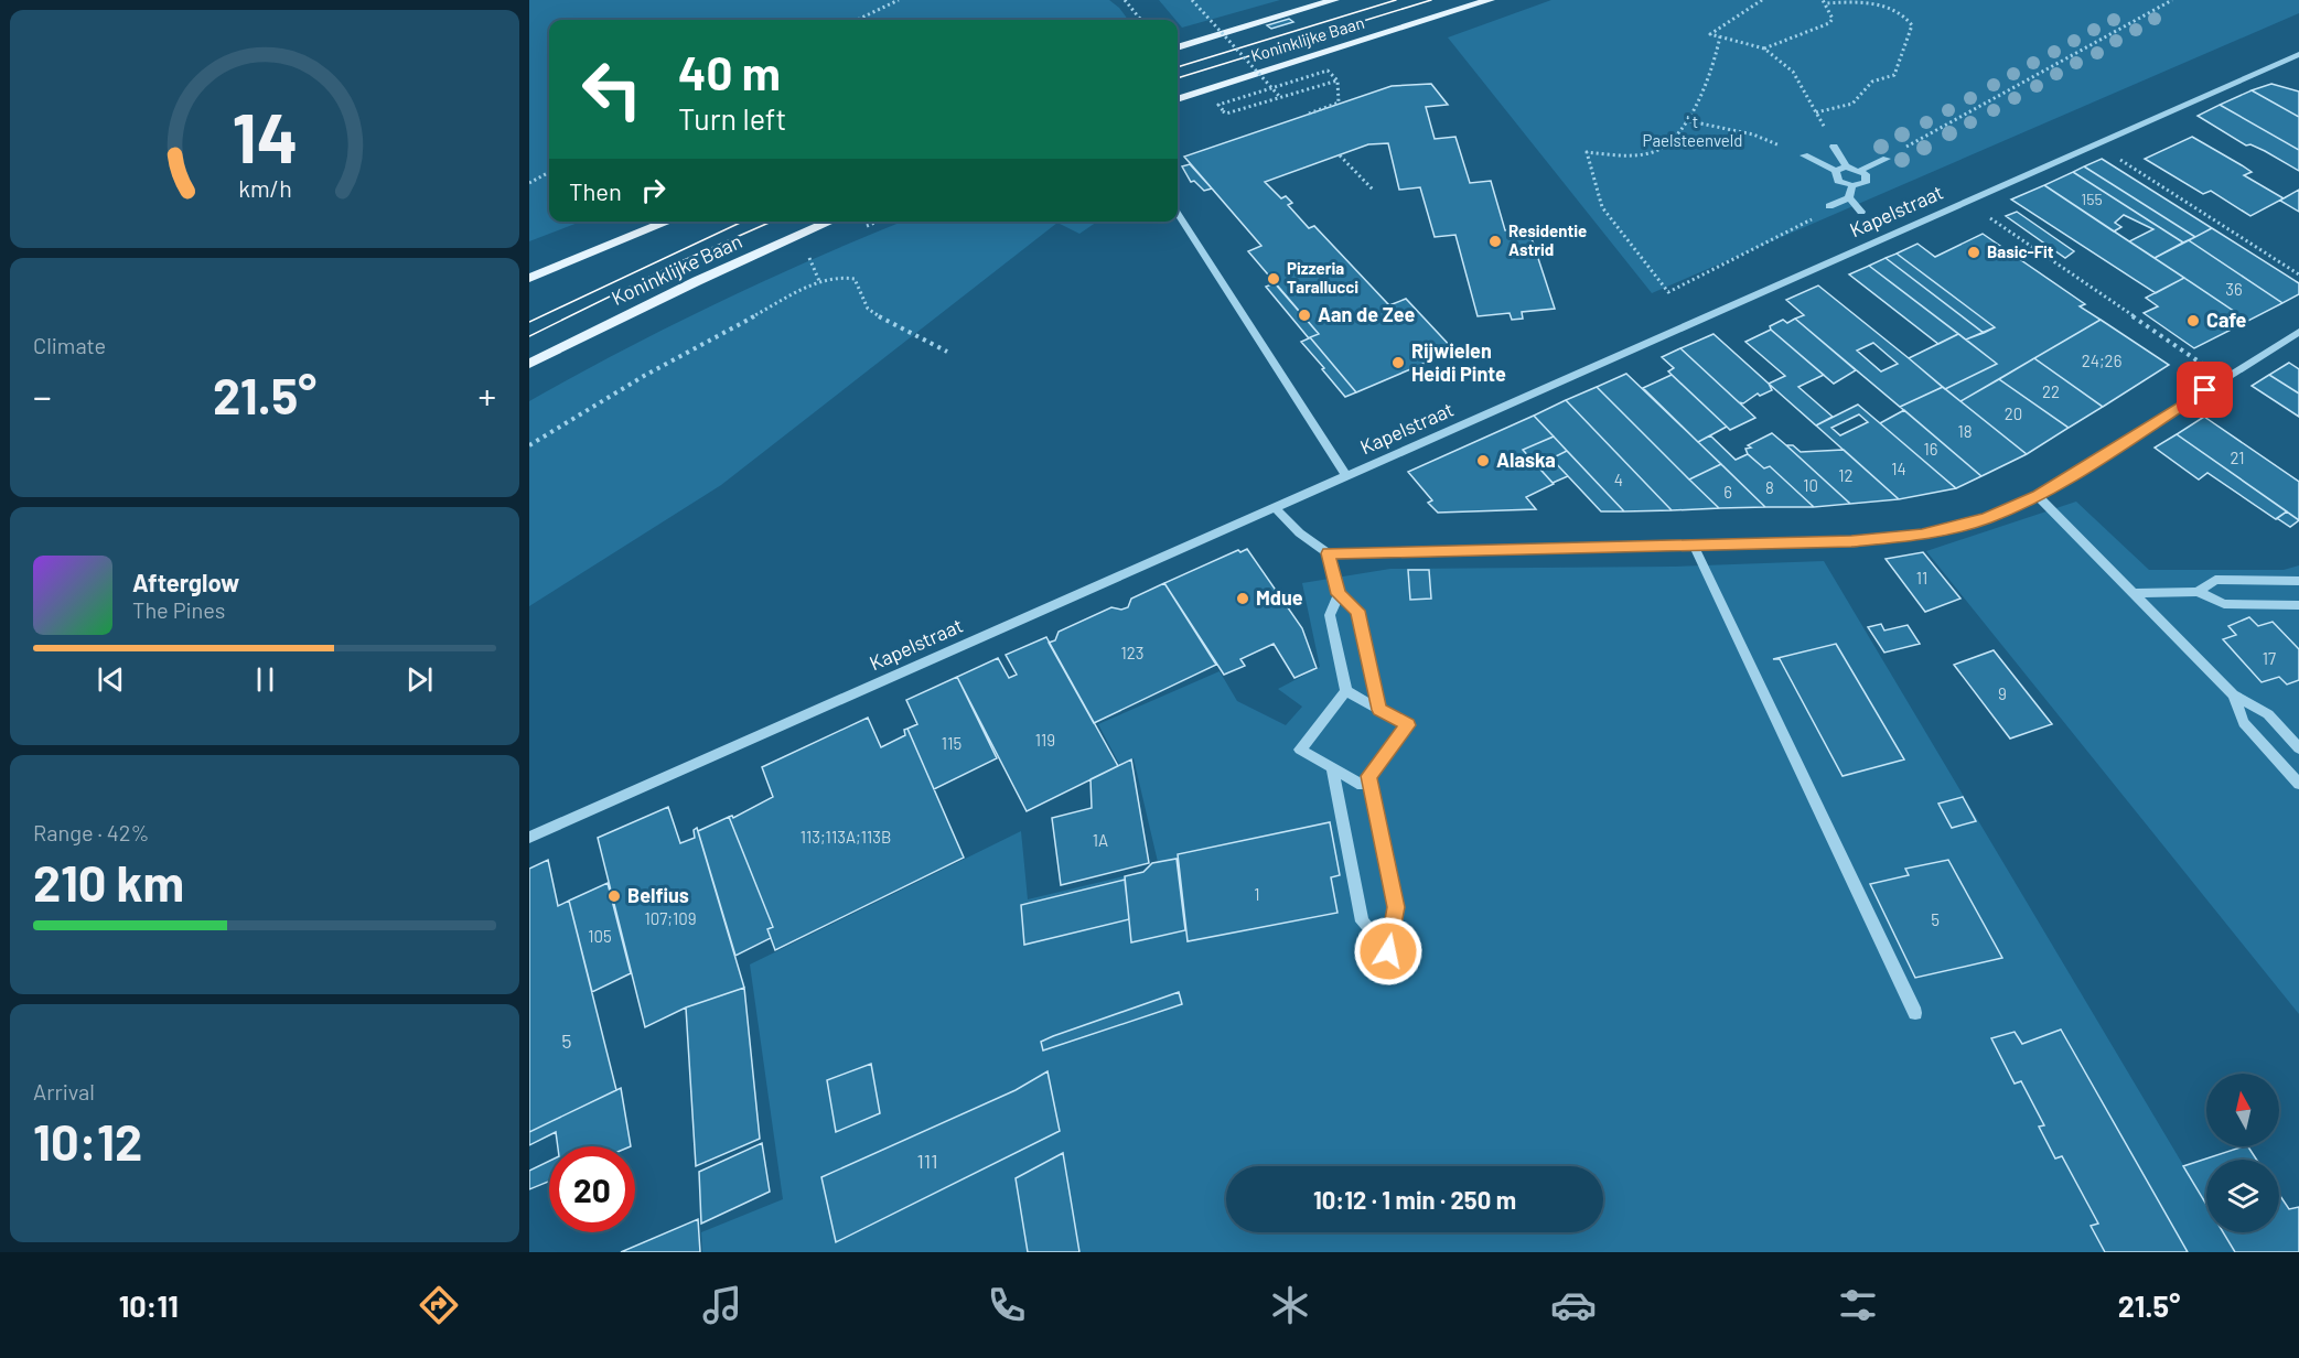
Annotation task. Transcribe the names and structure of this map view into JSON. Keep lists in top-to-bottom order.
{
  "streets": {
    "main road": ["Koninklijke Baan"],
    "street": ["Kapelstraat"]
  },
  "parks": ["' t Paelsteenveld"],
  "places": [
    "Residentie Astrid",
    "Basic-Fit",
    "Pizzeria Tarallucci",
    "Aan de Zee",
    "Cafe",
    "Rijwielen Heidi Pinte",
    "Alaska",
    "Mdue",
    "Belfius"
  ],
  "house_numbers": [
    "155",
    "36",
    "24;26",
    "22",
    "20",
    "18",
    "16",
    "21",
    "14",
    "12",
    "4",
    "10",
    "8",
    "6",
    "11",
    "123",
    "17",
    "9",
    "119",
    "115",
    "113;113A;113B",
    "1A",
    "1",
    "107;109",
    "5",
    "105",
    "5",
    "111"
  ],
  "north": "top",
  "page": {
    "turn": ["40 m", "Turn left"],
    "then": "Then",
    "tile": [
      "Climate",
      ["Range · 42%", "210 km"],
      ["Arrival", "10:12"]
    ],
    "heat": ["−", "21.5°", "+"],
    "song": ["Afterglow", "The Pines"],
    "limit": "20",
    "trip": "10:12 · 1 min · 250 m",
    "tabs": ["10:11", "21.5°"],
    "gauge": ["14", "km/h"]
  }
}
